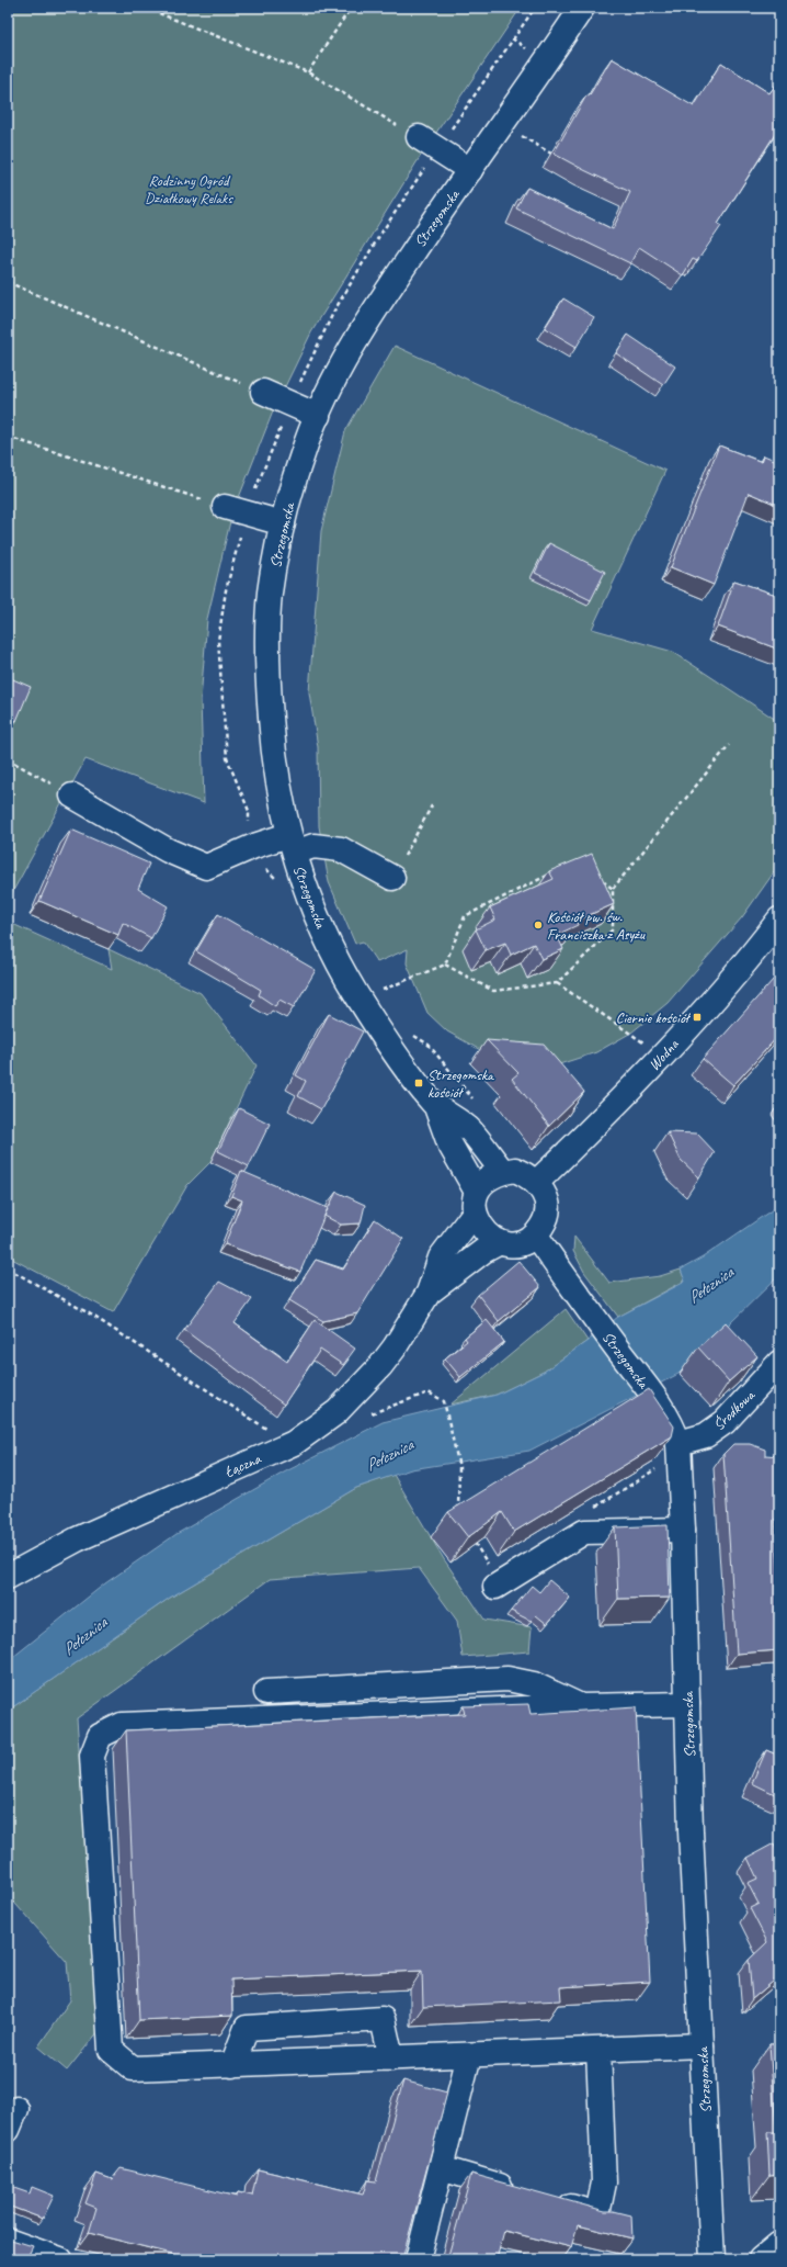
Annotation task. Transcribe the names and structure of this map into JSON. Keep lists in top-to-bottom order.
{
  "streets": {
    "main road": [
      "Strzegomska",
      "Wodna",
      "Środkowa",
      "Łączna"
    ]
  },
  "crossings": [
    ["Strzegomska", "Wodna"],
    ["Strzegomska", "Środkowa"],
    ["Strzegomska", "Łączna"],
    ["Wodna", "Łączna"]
  ],
  "water": ["Pełcznica"],
  "parks": ["Rodzinny Ogród Działkowy Relaks"],
  "places": {
    "other": ["Kościół pw. św. Franciszka z Asyżu"],
    "transit": ["Ciernie kościół", "Strzegomska kościół"]
  }
}
